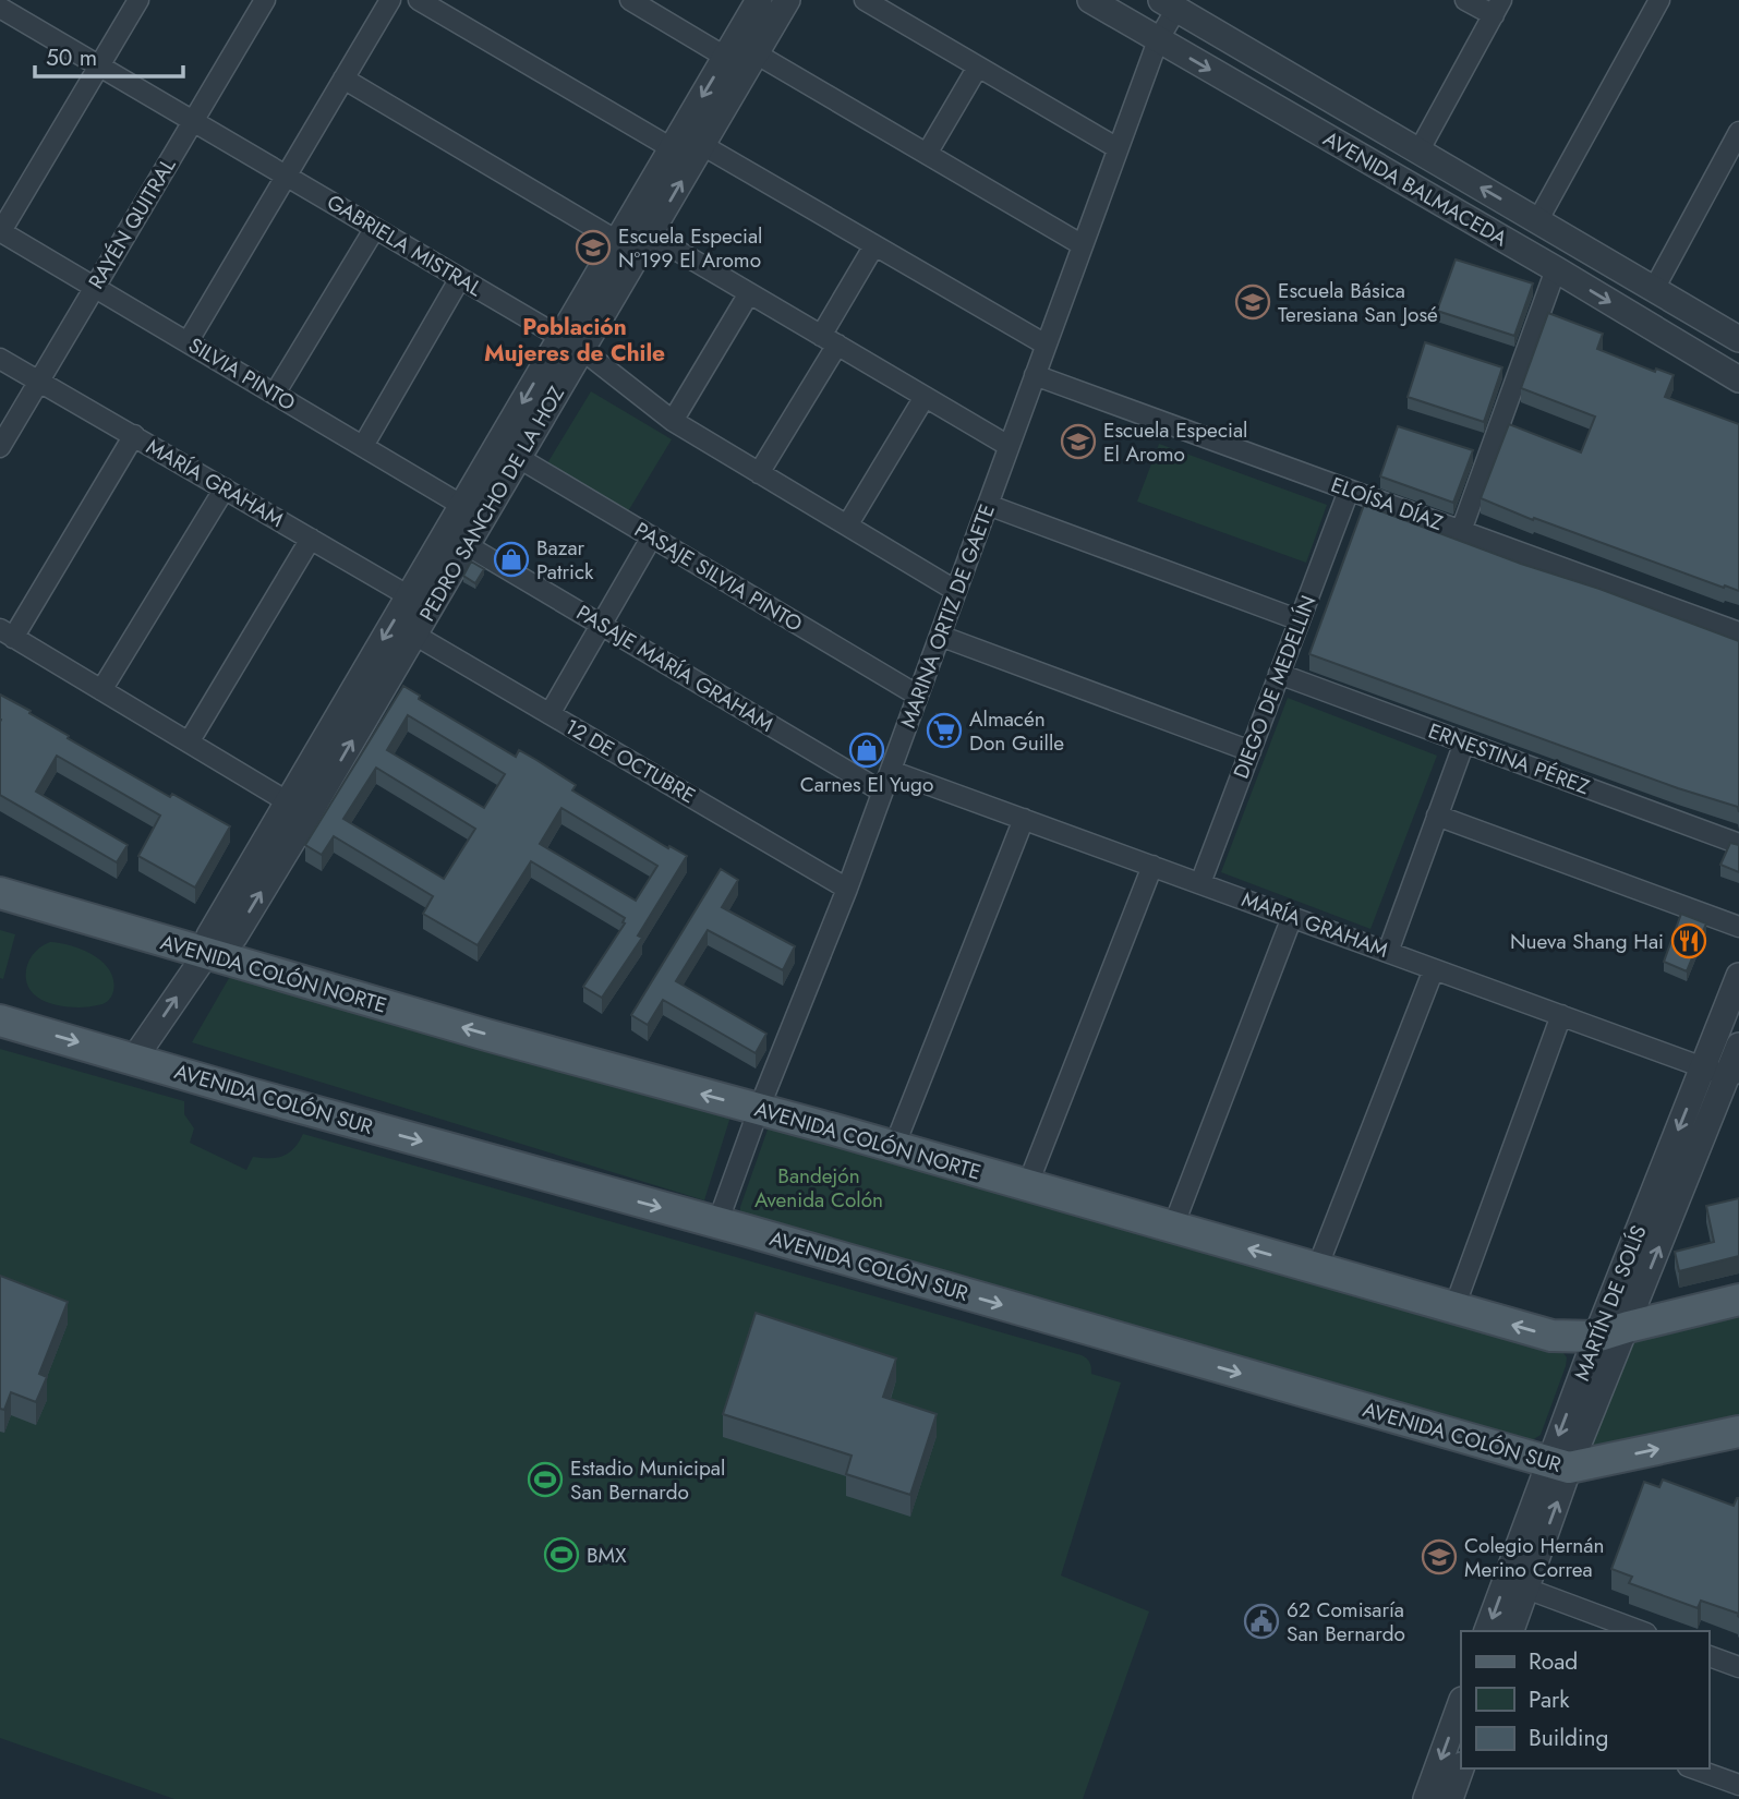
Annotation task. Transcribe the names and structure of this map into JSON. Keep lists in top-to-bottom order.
{
  "streets": {
    "main road": ["AVENIDA COLÓN NORTE", "AVENIDA COLÓN SUR"],
    "street": [
      "AVENIDA BALMACEDA",
      "RAYÉN QUITRAL",
      "GABRIELA MISTRAL",
      "SILVIA PINTO",
      "MARÍA GRAHAM",
      "PEDRO SANCHO DE LA HOZ",
      "ELOÍSA DÍAZ",
      "PASAJE SILVIA PINTO",
      "MARINA ORTIZ DE GAETE",
      "PASAJE MARÍA GRAHAM",
      "DIEGO DE MEDELLÍN",
      "ERNESTINA PÉREZ",
      "12 DE OCTUBRE",
      "MARTÍN DE SOLÍS"
    ]
  },
  "crossings": [
    ["AVENIDA BALMACEDA", "MARINA ORTIZ DE GAETE"],
    ["RAYÉN QUITRAL", "GABRIELA MISTRAL"],
    ["RAYÉN QUITRAL", "SILVIA PINTO"],
    ["RAYÉN QUITRAL", "MARÍA GRAHAM"],
    ["GABRIELA MISTRAL", "PEDRO SANCHO DE LA HOZ"],
    ["GABRIELA MISTRAL", "MARINA ORTIZ DE GAETE"],
    ["SILVIA PINTO", "PEDRO SANCHO DE LA HOZ"],
    ["MARÍA GRAHAM", "PEDRO SANCHO DE LA HOZ"],
    ["MARÍA GRAHAM", "MARINA ORTIZ DE GAETE"],
    ["MARÍA GRAHAM", "DIEGO DE MEDELLÍN"],
    ["MARÍA GRAHAM", "MARTÍN DE SOLÍS"],
    ["PEDRO SANCHO DE LA HOZ", "PASAJE SILVIA PINTO"],
    ["PEDRO SANCHO DE LA HOZ", "PASAJE MARÍA GRAHAM"],
    ["PEDRO SANCHO DE LA HOZ", "12 DE OCTUBRE"],
    ["PEDRO SANCHO DE LA HOZ", "AVENIDA COLÓN NORTE"],
    ["PEDRO SANCHO DE LA HOZ", "AVENIDA COLÓN SUR"],
    ["ELOÍSA DÍAZ", "MARINA ORTIZ DE GAETE"],
    ["ELOÍSA DÍAZ", "DIEGO DE MEDELLÍN"],
    ["PASAJE SILVIA PINTO", "MARINA ORTIZ DE GAETE"],
    ["MARINA ORTIZ DE GAETE", "PASAJE MARÍA GRAHAM"],
    ["MARINA ORTIZ DE GAETE", "12 DE OCTUBRE"],
    ["MARINA ORTIZ DE GAETE", "AVENIDA COLÓN NORTE"],
    ["MARINA ORTIZ DE GAETE", "AVENIDA COLÓN SUR"],
    ["DIEGO DE MEDELLÍN", "ERNESTINA PÉREZ"],
    ["AVENIDA COLÓN NORTE", "MARTÍN DE SOLÍS"],
    ["AVENIDA COLÓN SUR", "MARTÍN DE SOLÍS"]
  ],
  "one_way": ["AVENIDA COLÓN NORTE", "AVENIDA COLÓN SUR"],
  "districts": ["Población Mujeres de Chile"],
  "parks": ["Bandejón Avenida Colón"],
  "places": {
    "school or university": [
      "Escuela Especial N°199 El Aromo",
      "Escuela Básica Teresiana San José",
      "Escuela Especial El Aromo",
      "Colegio Hernán Merino Correa"
    ],
    "shop": ["Bazar Patrick", "Carnes El Yugo"],
    "supermarket": ["Almacén Don Guille"],
    "restaurant": ["Nueva Shang Hai"],
    "sports": ["Estadio Municipal San Bernardo", "BMX"],
    "public building": ["62 Comisaría San Bernardo"]
  },
  "legend": ["Road", "Park", "Building"],
  "scale_bar": "50 m"
}
